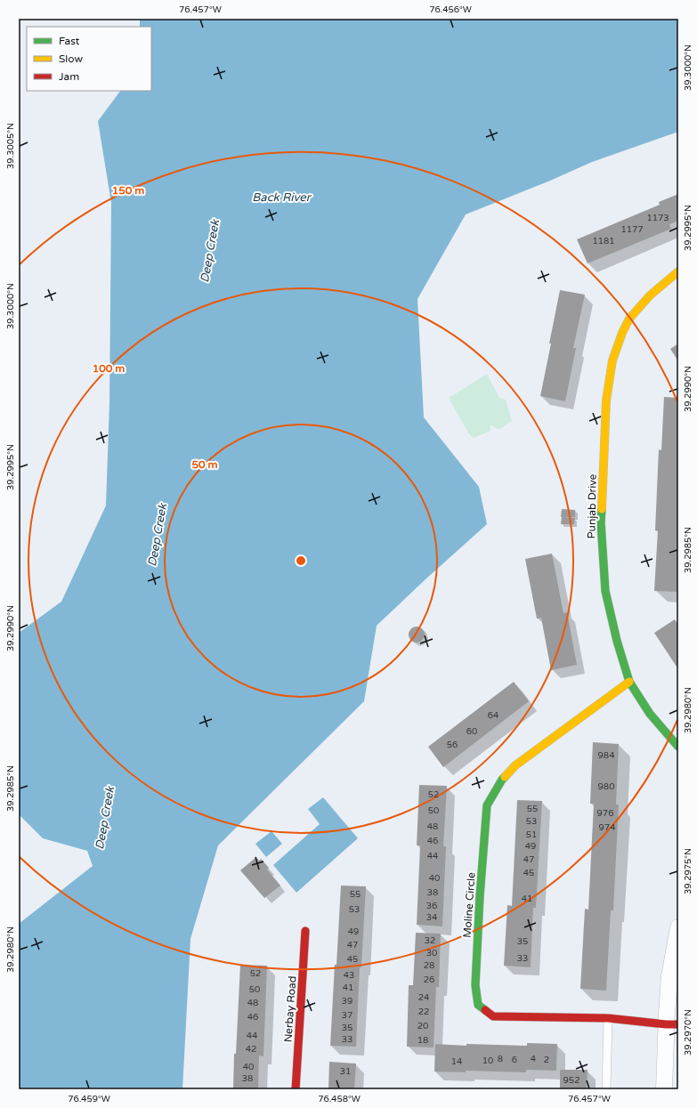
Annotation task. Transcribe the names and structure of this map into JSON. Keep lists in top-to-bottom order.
{
  "streets": {
    "street": ["Punjab Drive", "Moline Circle", "Nerbay Road"]
  },
  "crossings": [
    ["Punjab Drive", "Moline Circle"]
  ],
  "water": ["Back River", "Deep Creek"],
  "house_numbers": [
    "1173",
    "1177",
    "1181",
    "64",
    "60",
    "56",
    "984",
    "980",
    "52",
    "55",
    "50",
    "976",
    "53",
    "48",
    "974",
    "51",
    "46",
    "49",
    "44",
    "47",
    "45",
    "40",
    "38",
    "55",
    "41",
    "36",
    "53",
    "34",
    "49",
    "32",
    "35",
    "47",
    "30",
    "33",
    "45",
    "28",
    "52",
    "43",
    "26",
    "41",
    "50",
    "24",
    "39",
    "48",
    "22",
    "37",
    "46",
    "20",
    "35",
    "44",
    "33",
    "18",
    "42",
    "8",
    "4",
    "6",
    "2",
    "10",
    "14",
    "40",
    "31",
    "38",
    "952"
  ],
  "legend": ["Fast", "Slow", "Jam"],
  "coordinates": [
    "76.457°W",
    "76.456°W",
    "39.3000°N",
    "39.3005°N",
    "39.2995°N",
    "39.2990°N",
    "39.2985°N",
    "39.2980°N",
    "39.2975°N",
    "39.2970°N",
    "76.459°W",
    "76.458°W"
  ],
  "rings": ["150 m", "100 m", "50 m"]
}
